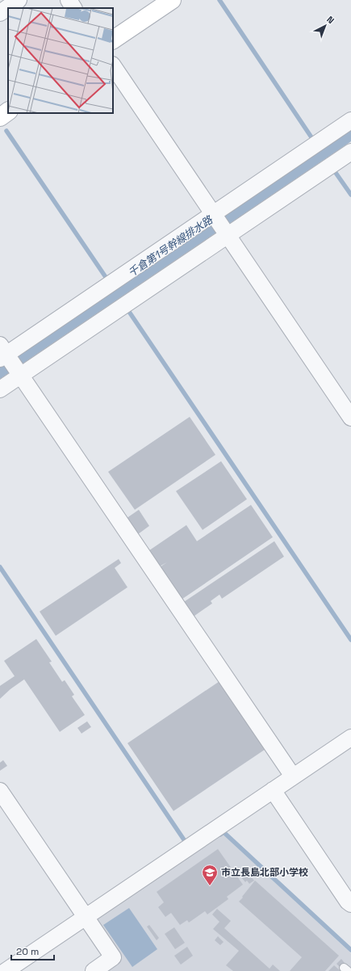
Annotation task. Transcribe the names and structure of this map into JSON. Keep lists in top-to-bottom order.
{
  "water": ["千倉第1号幹線排水路"],
  "places": {
    "school or university": ["市立長島北部小学校"]
  },
  "scale_bar": "20 m",
  "north": "top right"
}
